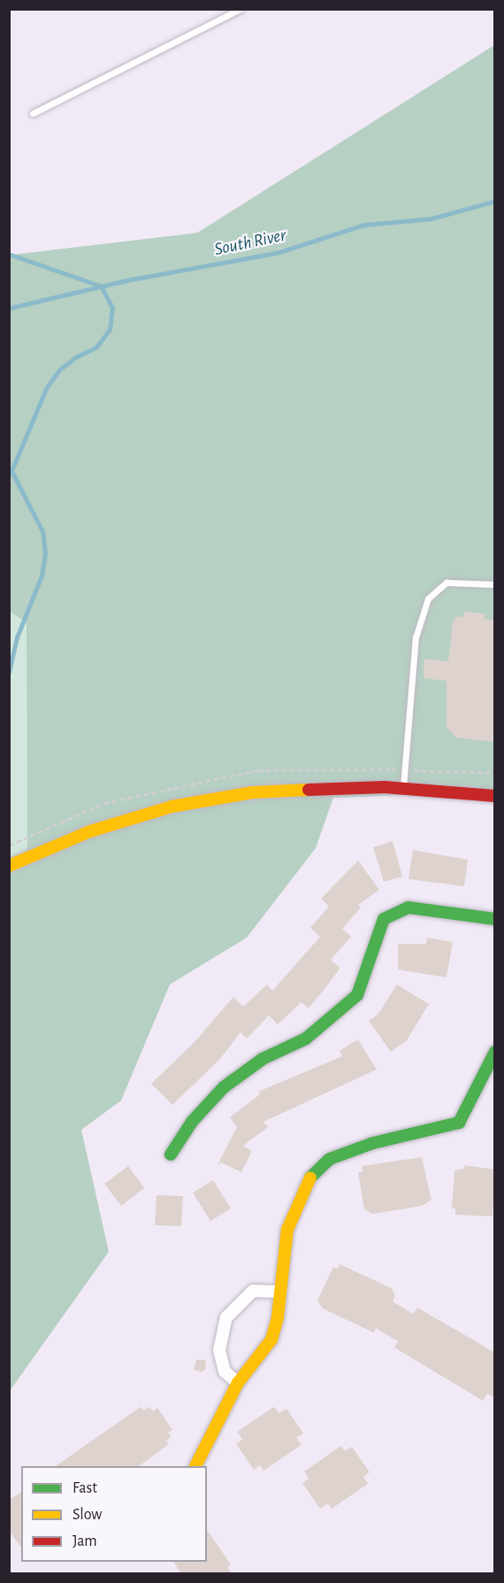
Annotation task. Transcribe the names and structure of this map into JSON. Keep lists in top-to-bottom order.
{
  "water": ["South River"],
  "legend": ["Fast", "Slow", "Jam"]
}
